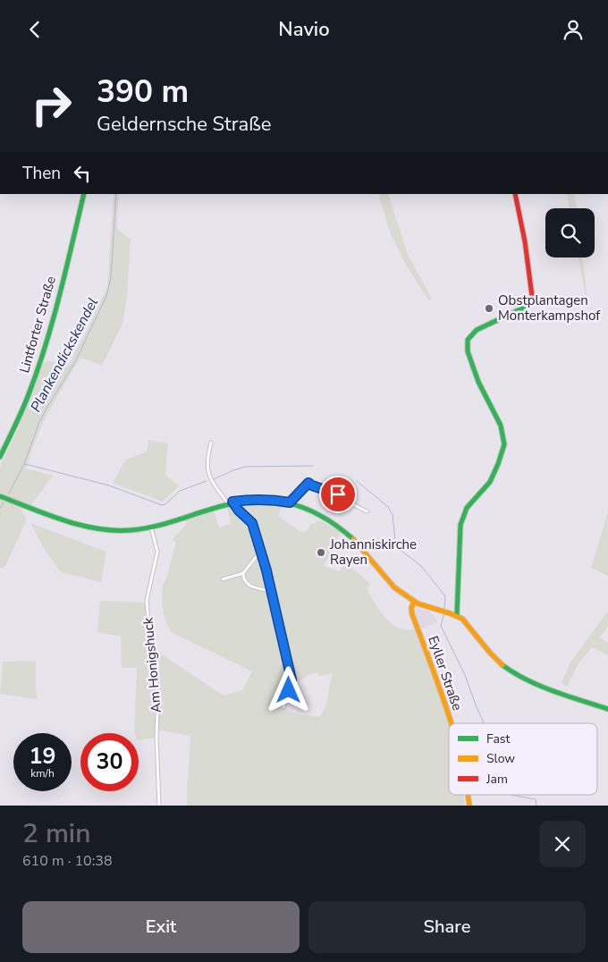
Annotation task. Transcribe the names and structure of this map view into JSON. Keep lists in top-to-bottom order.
{
  "streets": {
    "main road": ["Lintforter Straße", "Eyller Straße"],
    "street": ["Am Honigshuck"]
  },
  "water": ["Plankendickskendel"],
  "places": ["Obstplantagen Monterkampshof", "Johanniskirche Rayen"],
  "legend": ["Fast", "Slow", "Jam"],
  "page": {
    "header": "Navio",
    "turn": ["390 m", "Geldernsche Straße"],
    "then": "Then",
    "speed": "19 km/h",
    "limit": "30",
    "heading": ["2 min", "610 m · 10:38"],
    "buttons": ["Exit", "Share"]
  }
}
